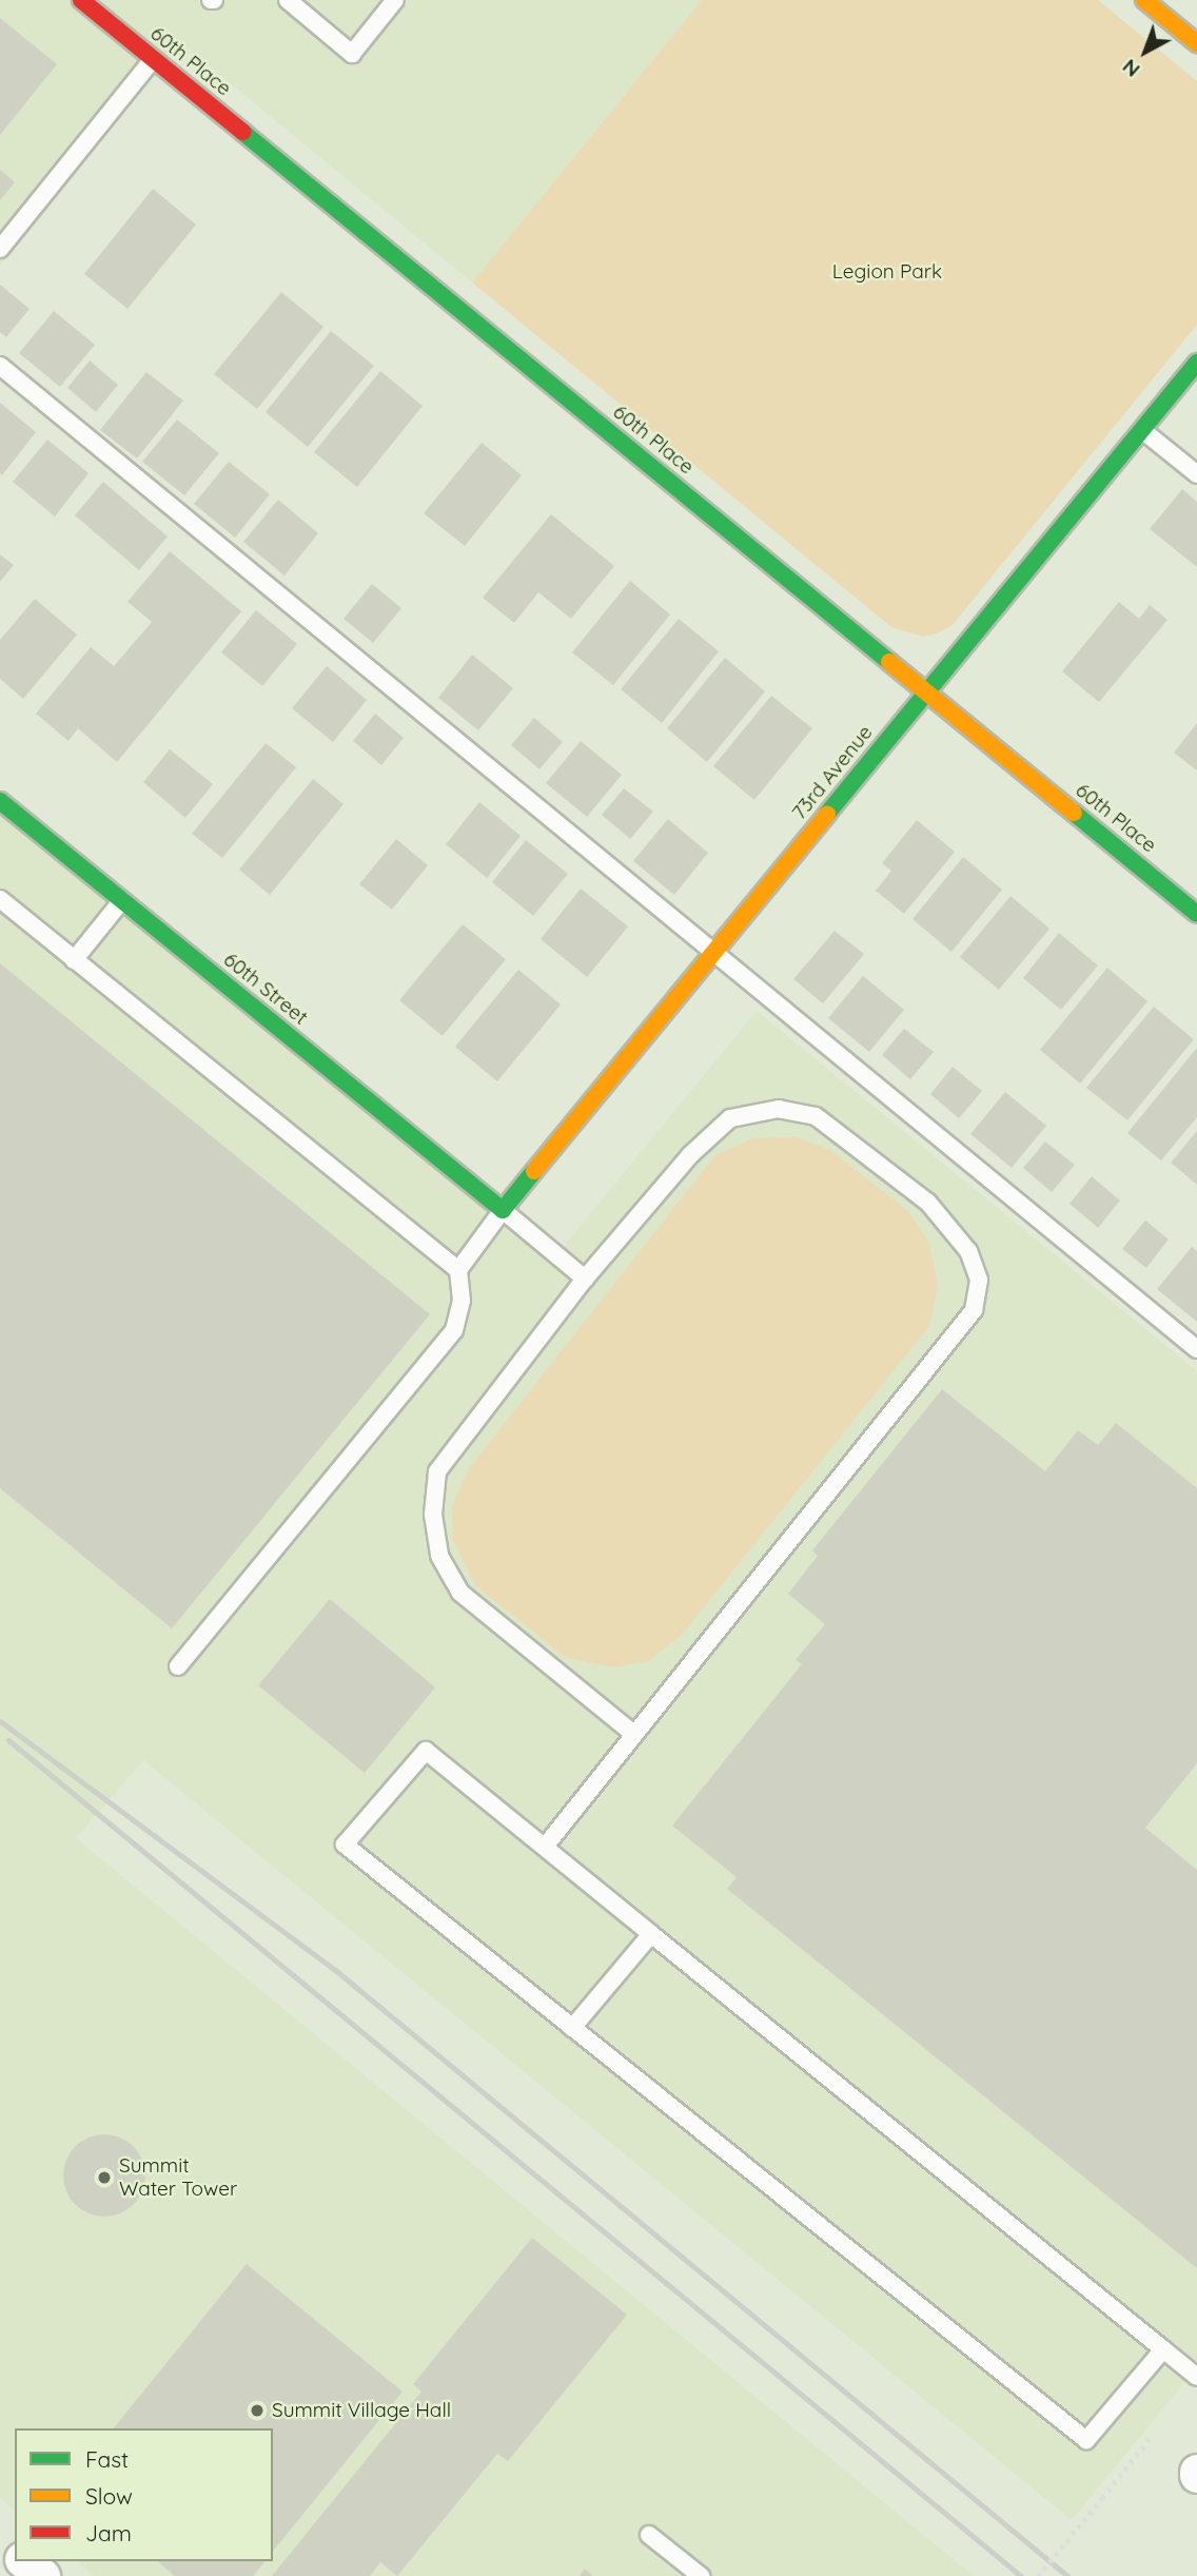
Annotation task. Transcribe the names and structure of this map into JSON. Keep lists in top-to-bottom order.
{
  "streets": {
    "street": ["60th Place", "73rd Avenue", "60th Street"]
  },
  "crossings": [
    ["60th Place", "73rd Avenue"],
    ["73rd Avenue", "60th Street"]
  ],
  "parks": ["Legion Park"],
  "places": ["Summit Water Tower", "Summit Village Hall"],
  "legend": ["Fast", "Slow", "Jam"],
  "north": "bottom left"
}
